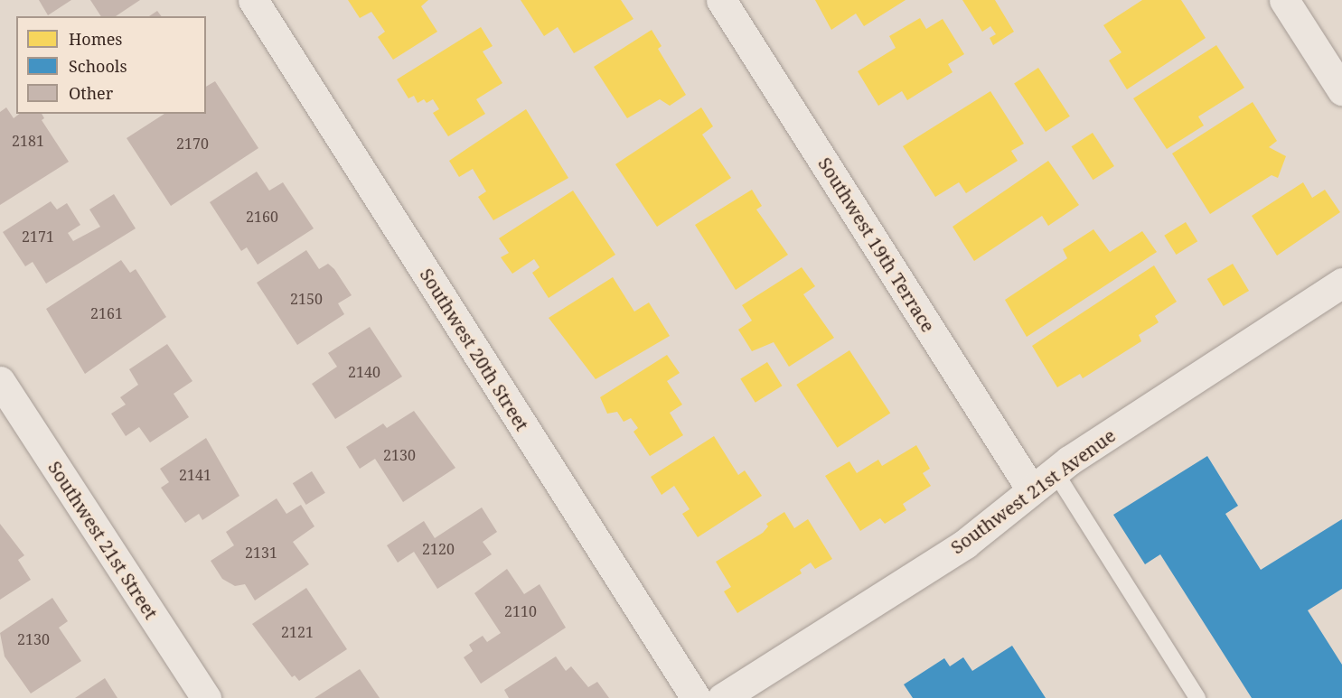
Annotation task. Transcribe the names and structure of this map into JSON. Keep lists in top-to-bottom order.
{
  "streets": {
    "street": [
      "Southwest 19th Terrace",
      "Southwest 20th Street",
      "Southwest 21st Avenue",
      "Southwest 21st Street"
    ]
  },
  "crossings": [
    ["Southwest 19th Terrace", "Southwest 21st Avenue"]
  ],
  "house_numbers": [
    "2181",
    "2170",
    "2160",
    "2171",
    "2150",
    "2161",
    "2140",
    "2130",
    "2141",
    "2120",
    "2131",
    "2110",
    "2121",
    "2130"
  ],
  "legend": ["Homes", "Schools", "Other"]
}
